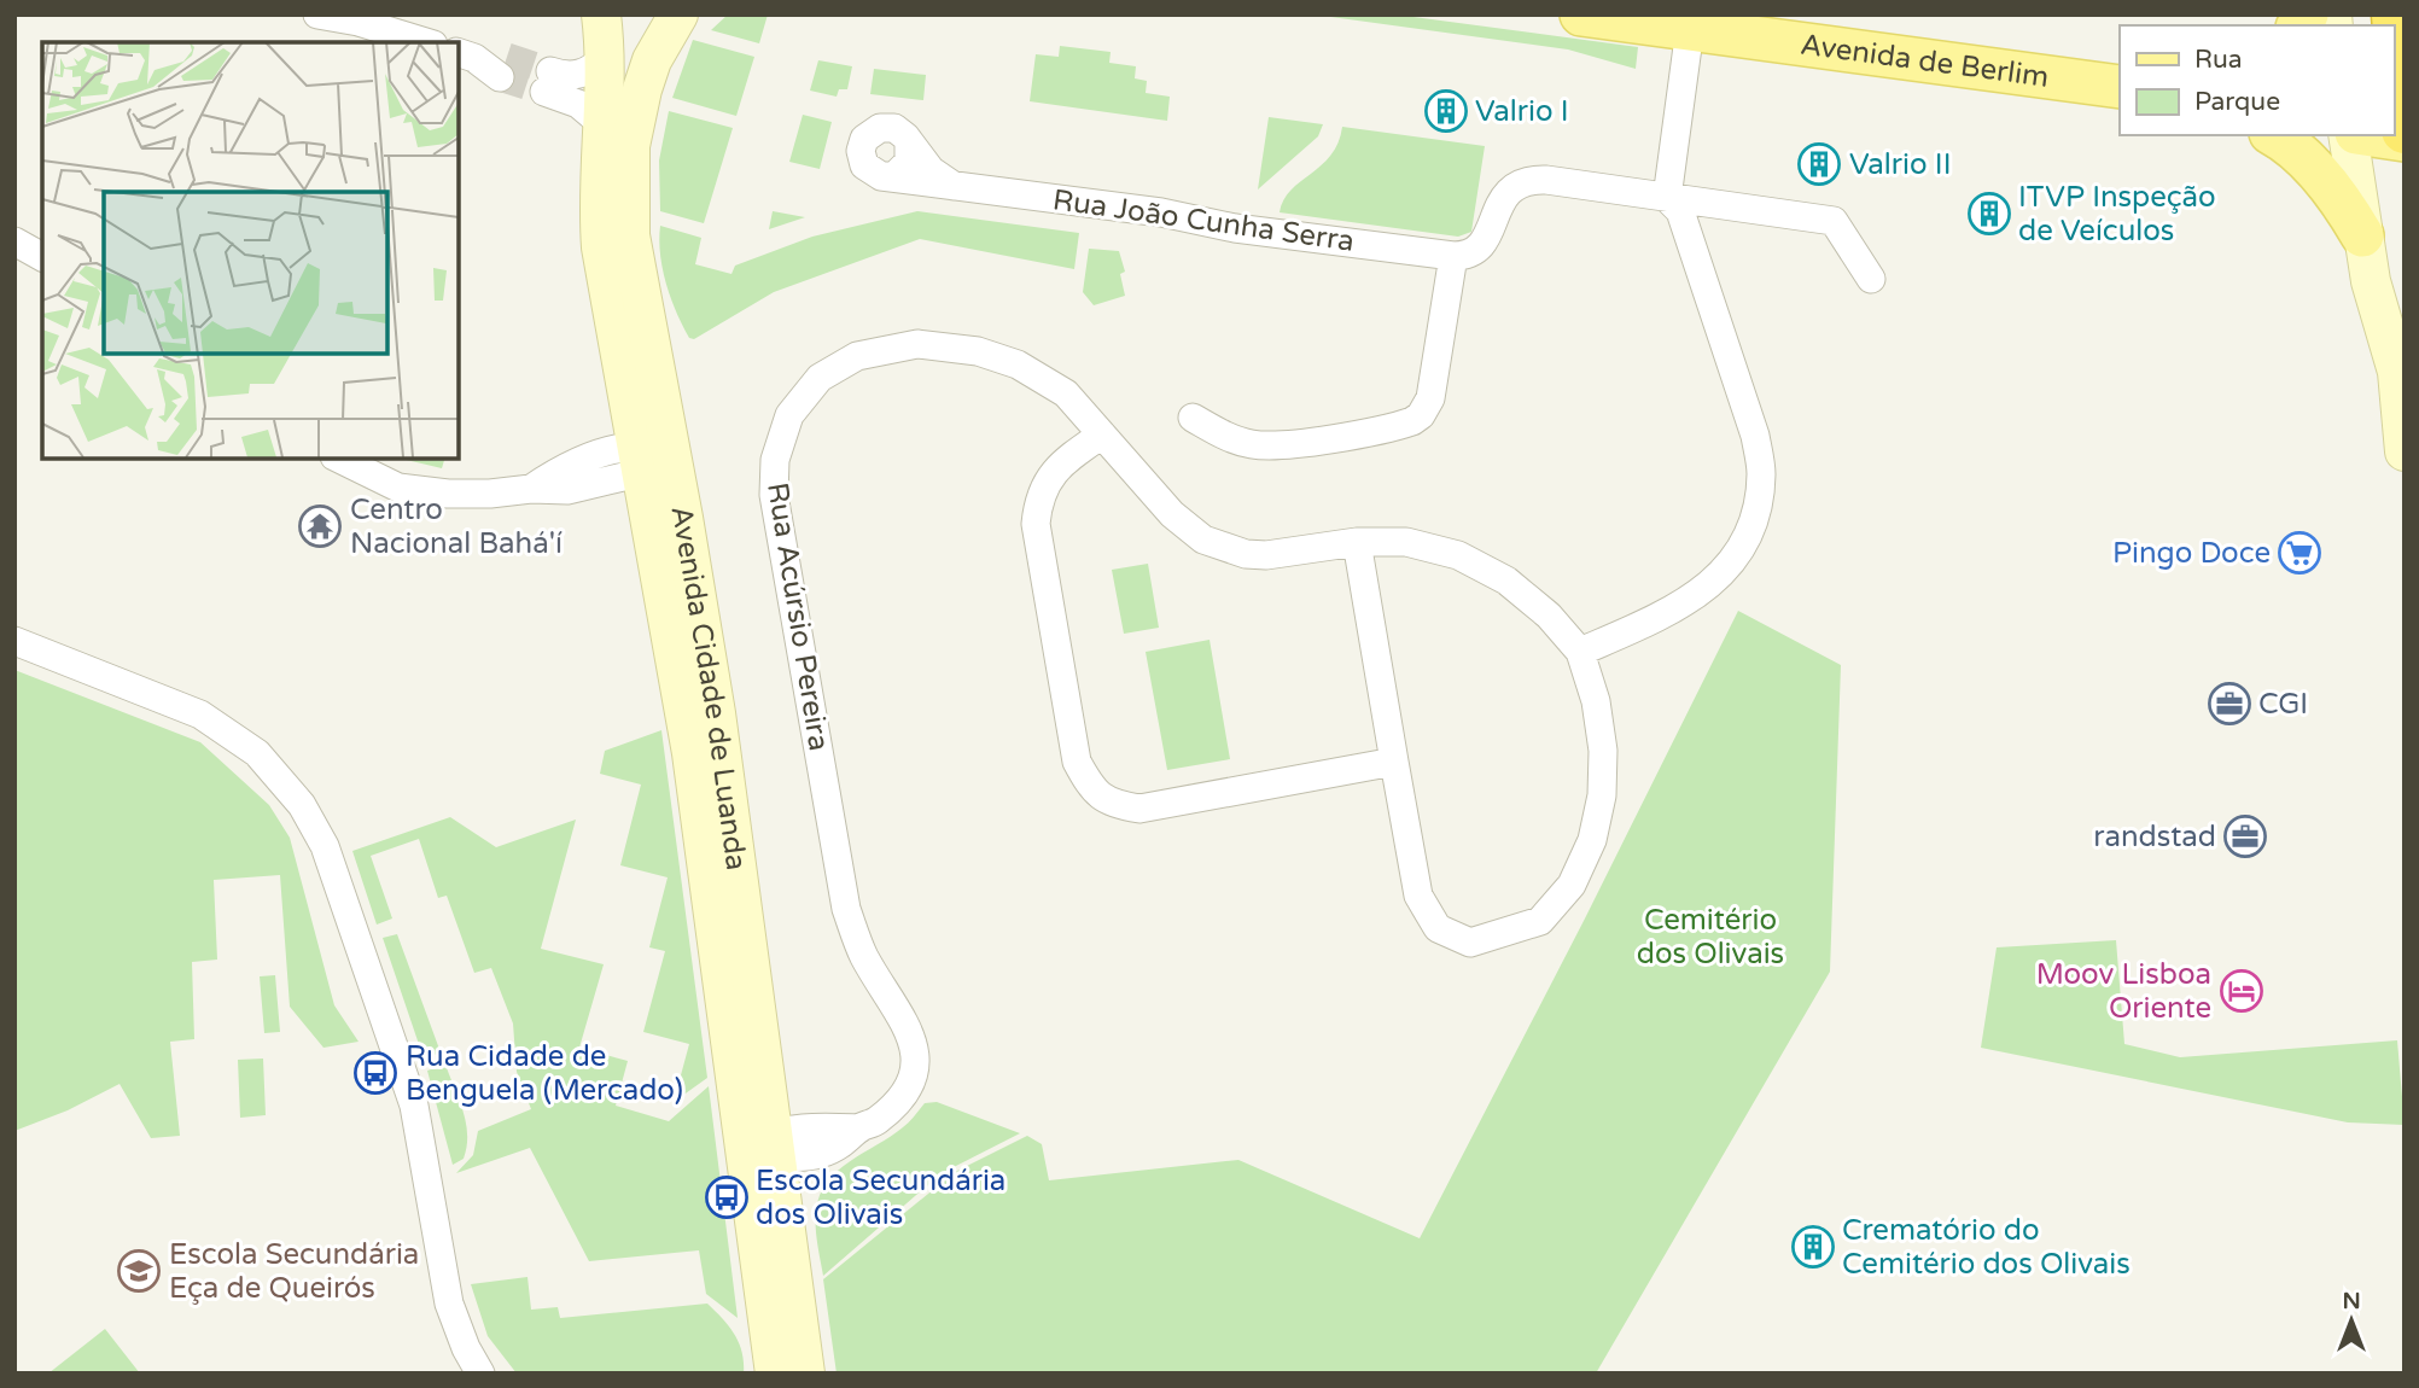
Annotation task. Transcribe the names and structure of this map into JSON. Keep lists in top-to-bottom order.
{
  "streets": {
    "main road": ["Avenida de Berlim", "Avenida Cidade de Luanda"],
    "street": ["Rua João Cunha Serra", "Rua Acúrsio Pereira"]
  },
  "crossings": [
    ["Rua Acúrsio Pereira", "Avenida Cidade de Luanda"]
  ],
  "parks": ["Cemitério dos Olivais"],
  "places": {
    "building": [
      "Valrio I",
      "Valrio II",
      "ITVP Inspeção de Veículos",
      "Crematório do Cemitério dos Olivais"
    ],
    "temple": ["Centro Nacional Bahá'í"],
    "supermarket": ["Pingo Doce"],
    "office": ["CGI", "randstad"],
    "hotel": ["Moov Lisboa Oriente"],
    "bus stop": ["Rua Cidade de Benguela (Mercado)", "Escola Secundária dos Olivais"],
    "school or university": ["Escola Secundária Eça de Queirós"]
  },
  "legend": ["Rua", "Parque"],
  "north": "top"
}
